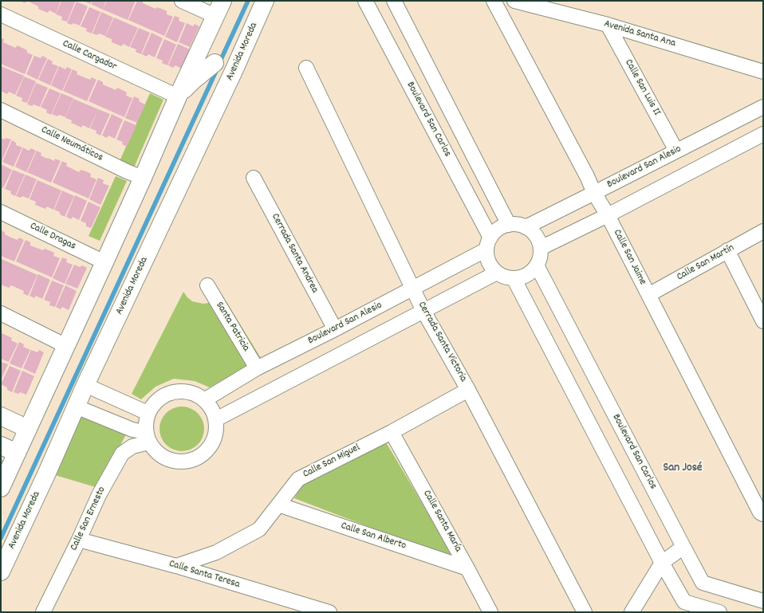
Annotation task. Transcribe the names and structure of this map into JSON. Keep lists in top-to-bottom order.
{
  "streets": {
    "main road": ["Avenida Moreda"],
    "street": [
      "Avenida Santa Ana",
      "Calle Cargador",
      "Calle San Luis II",
      "Boulevard San Carlos",
      "Calle Neumáticos",
      "Boulevard San Alesio",
      "Calle Dragas",
      "Cerrada Santa Andrea",
      "Calle San Jaime",
      "Calle San Martín",
      "Santa Patricia",
      "Cerrada Santa Victoria",
      "Calle San Miguel",
      "Calle San Ernesto",
      "Calle Santa María",
      "Calle San Alberto",
      "Calle Santa Teresa"
    ]
  },
  "crossings": [
    ["Avenida Santa Ana", "Calle San Luis II"],
    ["Calle San Luis II", "Boulevard San Alesio"],
    ["Boulevard San Carlos", "Boulevard San Alesio"],
    ["Boulevard San Alesio", "Cerrada Santa Andrea"],
    ["Boulevard San Alesio", "Calle San Jaime"],
    ["Boulevard San Alesio", "Santa Patricia"],
    ["Boulevard San Alesio", "Cerrada Santa Victoria"],
    ["Boulevard San Alesio", "Calle San Ernesto"],
    ["Calle San Jaime", "Calle San Martín"],
    ["Cerrada Santa Victoria", "Calle San Miguel"],
    ["Calle San Miguel", "Calle Santa María"],
    ["Calle San Miguel", "Calle San Alberto"],
    ["Calle San Miguel", "Calle Santa Teresa"],
    ["Calle San Ernesto", "Calle Santa Teresa"],
    ["Calle Santa María", "Calle San Alberto"]
  ],
  "districts": ["San José"]
}
